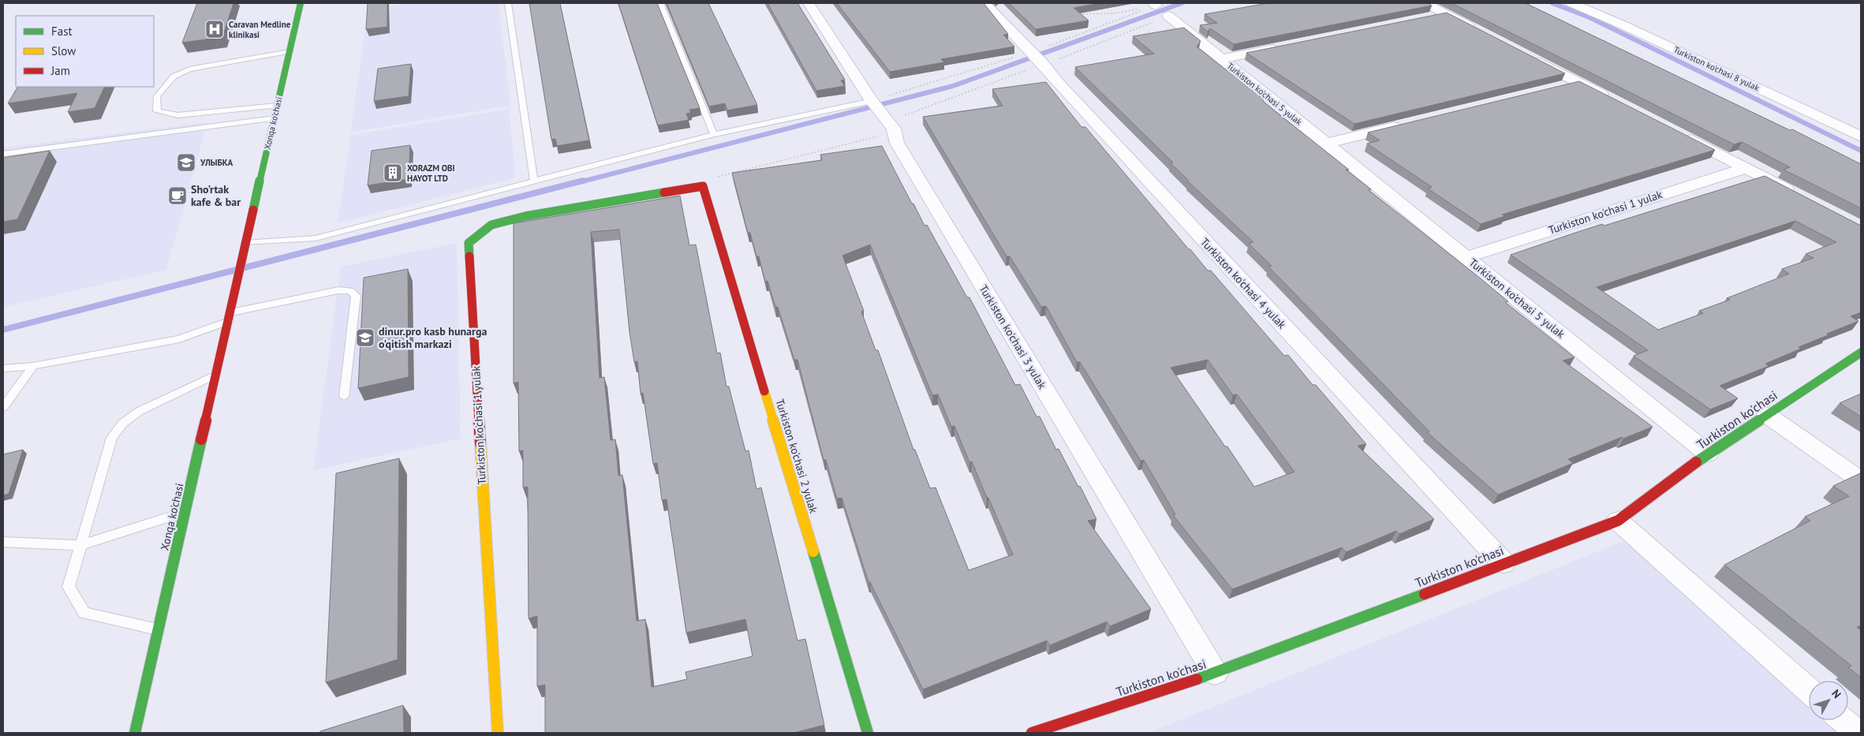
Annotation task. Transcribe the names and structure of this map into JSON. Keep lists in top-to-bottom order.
{
  "streets": {
    "street": [
      "Turkiston ko'chasi 8 yulak",
      "Turkiston ko'chasi 5 yulak",
      "Xonqa ko'chasi",
      "Turkiston ko'chasi 1 yulak",
      "Turkiston ko'chasi 4 yulak",
      "Turkiston ko'chasi 3 yulak",
      "Turkiston ko'chasi",
      "Turkiston ko'chasi 2 yulak"
    ]
  },
  "crossings": [
    ["Turkiston ko'chasi 5 yulak", "Turkiston ko'chasi 1 yulak"],
    ["Turkiston ko'chasi 5 yulak", "Turkiston ko'chasi"],
    ["Turkiston ko'chasi 1 yulak", "Turkiston ko'chasi 2 yulak"],
    ["Turkiston ko'chasi 4 yulak", "Turkiston ko'chasi"],
    ["Turkiston ko'chasi 3 yulak", "Turkiston ko'chasi"]
  ],
  "places": {
    "hospital": ["Caravan Medline klinikasi"],
    "school or university": ["УЛЫБКА", "dinur.pro kasb hunarga o'qitish markazi"],
    "building": ["XORAZM OBI HAYOT LTD"],
    "cafe": ["Sho'rtak kafe & bar"]
  },
  "legend": ["Fast", "Slow", "Jam"],
  "north": "top right"
}
